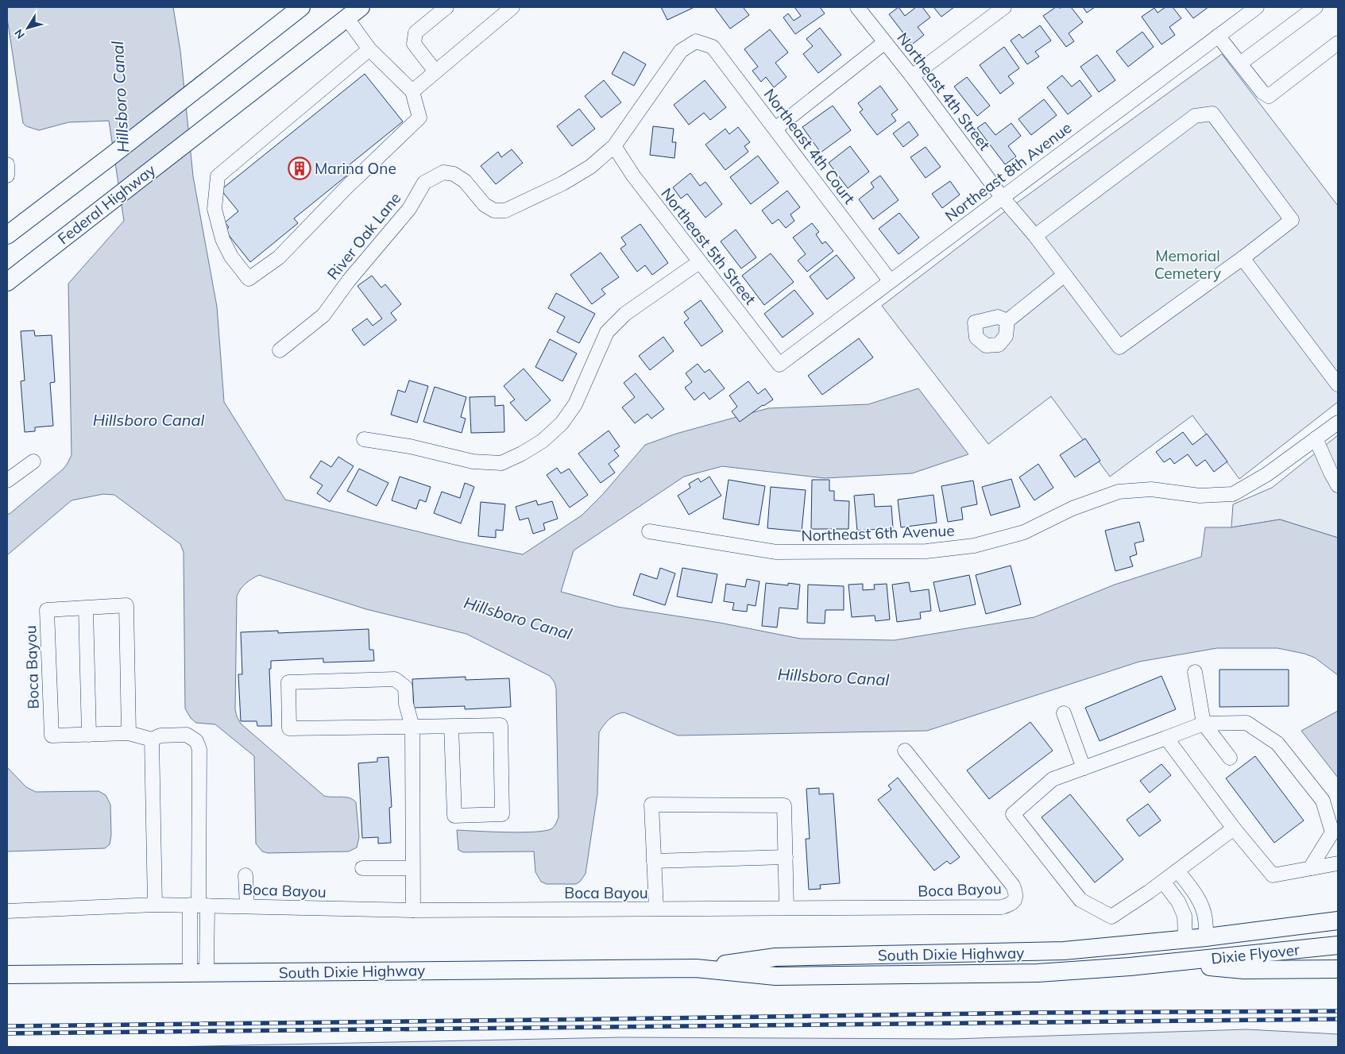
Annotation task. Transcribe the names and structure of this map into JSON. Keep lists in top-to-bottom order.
{
  "streets": {
    "main road": ["Federal Highway", "South Dixie Highway", "Dixie Flyover"],
    "street": [
      "Northeast 4th Street",
      "Northeast 4th Court",
      "Northeast 8th Avenue",
      "River Oak Lane",
      "Northeast 5th Street",
      "Northeast 6th Avenue",
      "Boca Bayou"
    ]
  },
  "crossings": [
    ["Northeast 4th Street", "Northeast 8th Avenue"],
    ["Northeast 4th Court", "Northeast 8th Avenue"],
    ["Northeast 4th Court", "River Oak Lane"],
    ["Northeast 4th Court", "Northeast 5th Street"],
    ["Northeast 8th Avenue", "Northeast 5th Street"],
    ["River Oak Lane", "Northeast 5th Street"],
    ["South Dixie Highway", "Dixie Flyover"]
  ],
  "water": ["Hillsboro Canal"],
  "parks": ["Memorial Cemetery"],
  "places": {
    "building": ["Marina One"]
  },
  "north": "bottom left"
}
